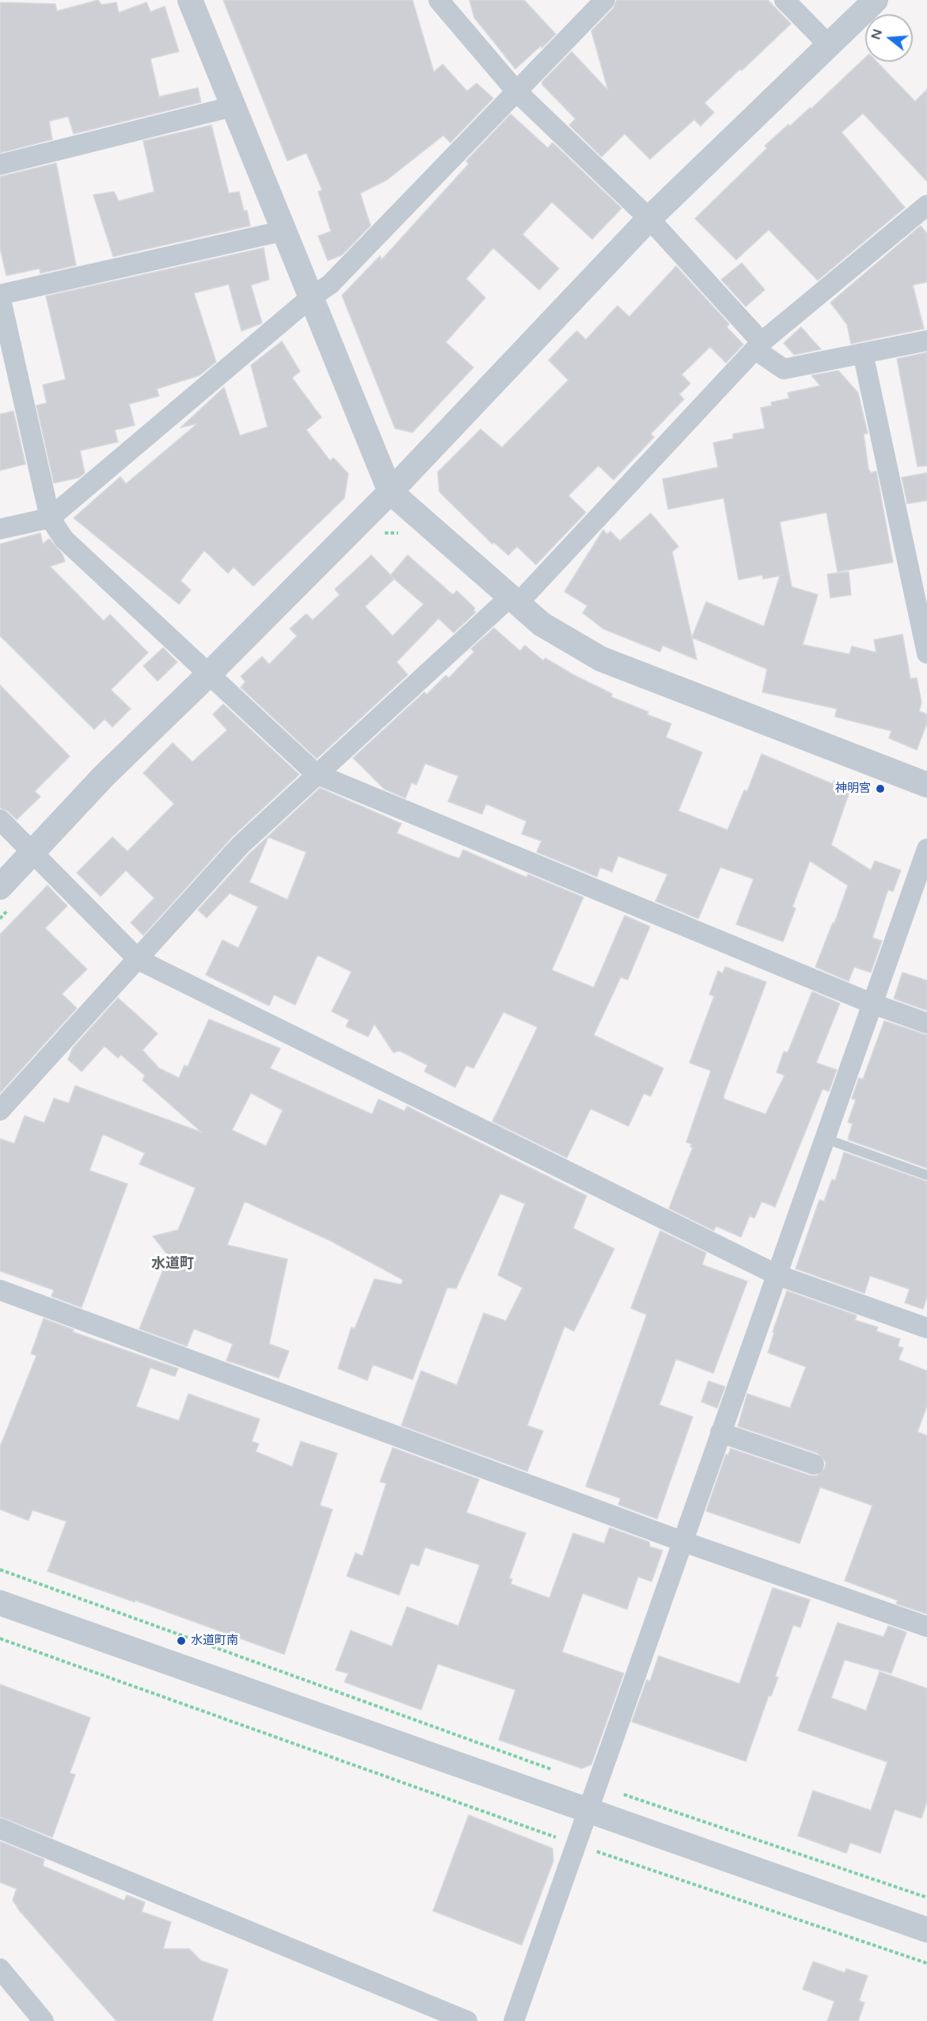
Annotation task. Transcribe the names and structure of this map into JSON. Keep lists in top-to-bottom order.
{
  "districts": ["水道町"],
  "places": ["神明宮", "水道町南"],
  "north": "left"
}
